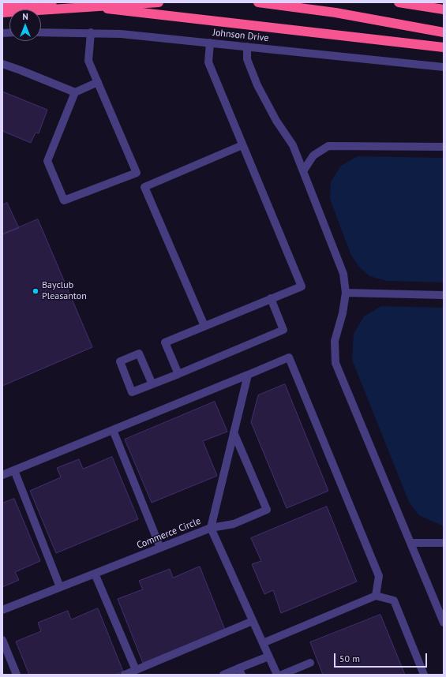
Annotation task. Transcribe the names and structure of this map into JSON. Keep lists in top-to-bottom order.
{
  "streets": {
    "street": ["Johnson Drive", "Commerce Circle"]
  },
  "places": ["Bayclub Pleasanton"],
  "scale_bar": "50 m",
  "north": "top"
}
